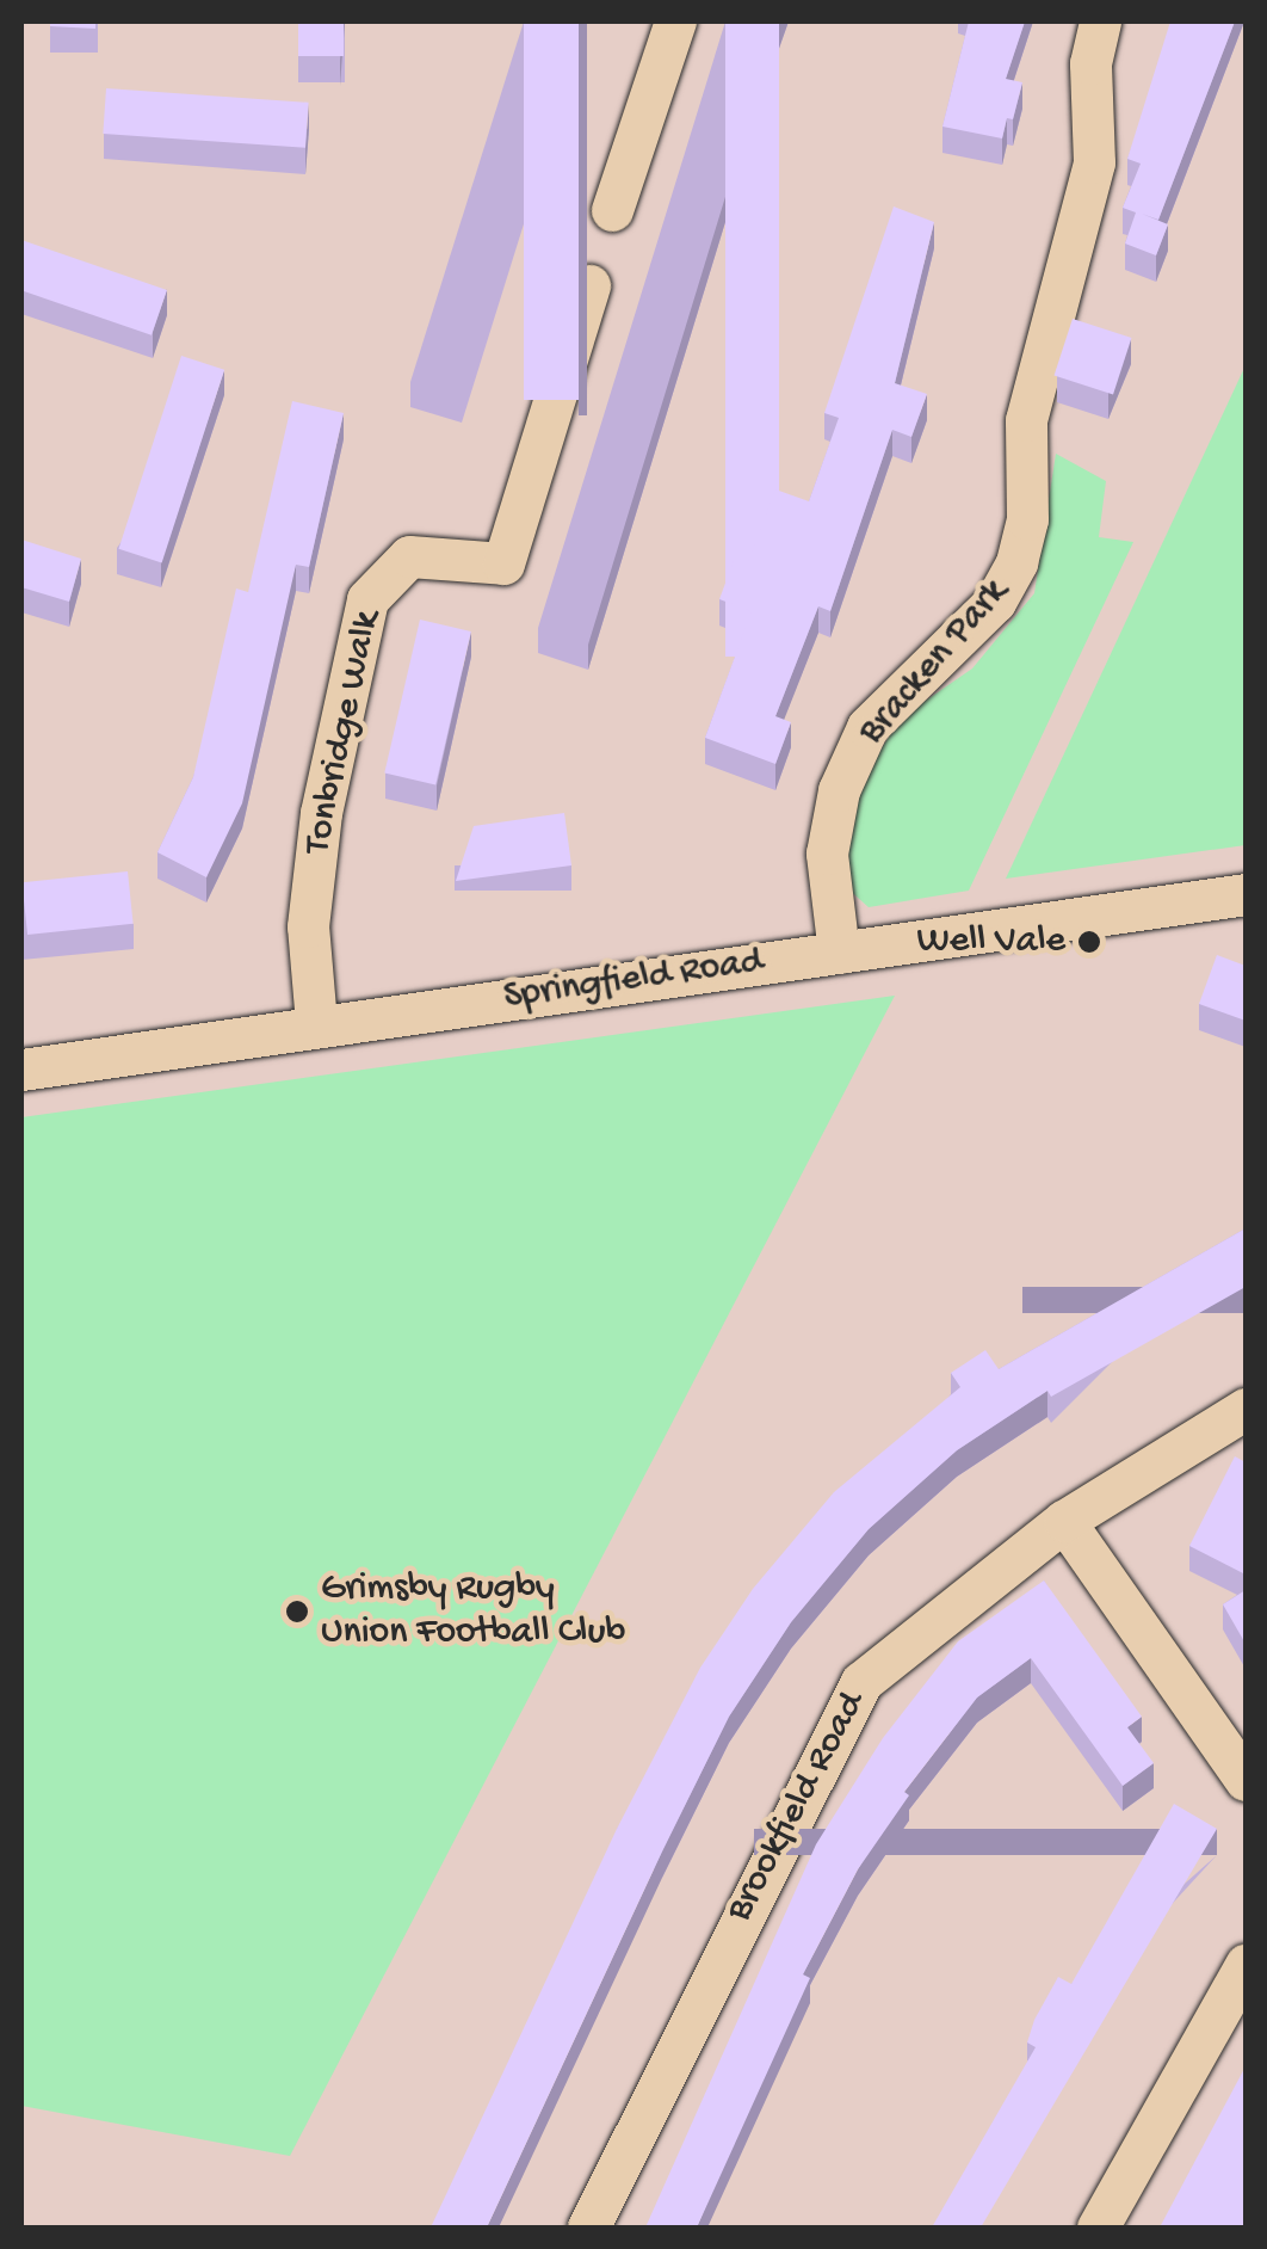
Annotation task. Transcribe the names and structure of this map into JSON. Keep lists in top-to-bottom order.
{
  "streets": {
    "street": [
      "Bracken Park",
      "Tonbridge Walk",
      "Springfield Road",
      "Brookfield Road"
    ]
  },
  "crossings": [
    ["Bracken Park", "Springfield Road"],
    ["Tonbridge Walk", "Springfield Road"]
  ],
  "places": ["Well Vale", "Grimsby Rugby Union Football Club"]
}
